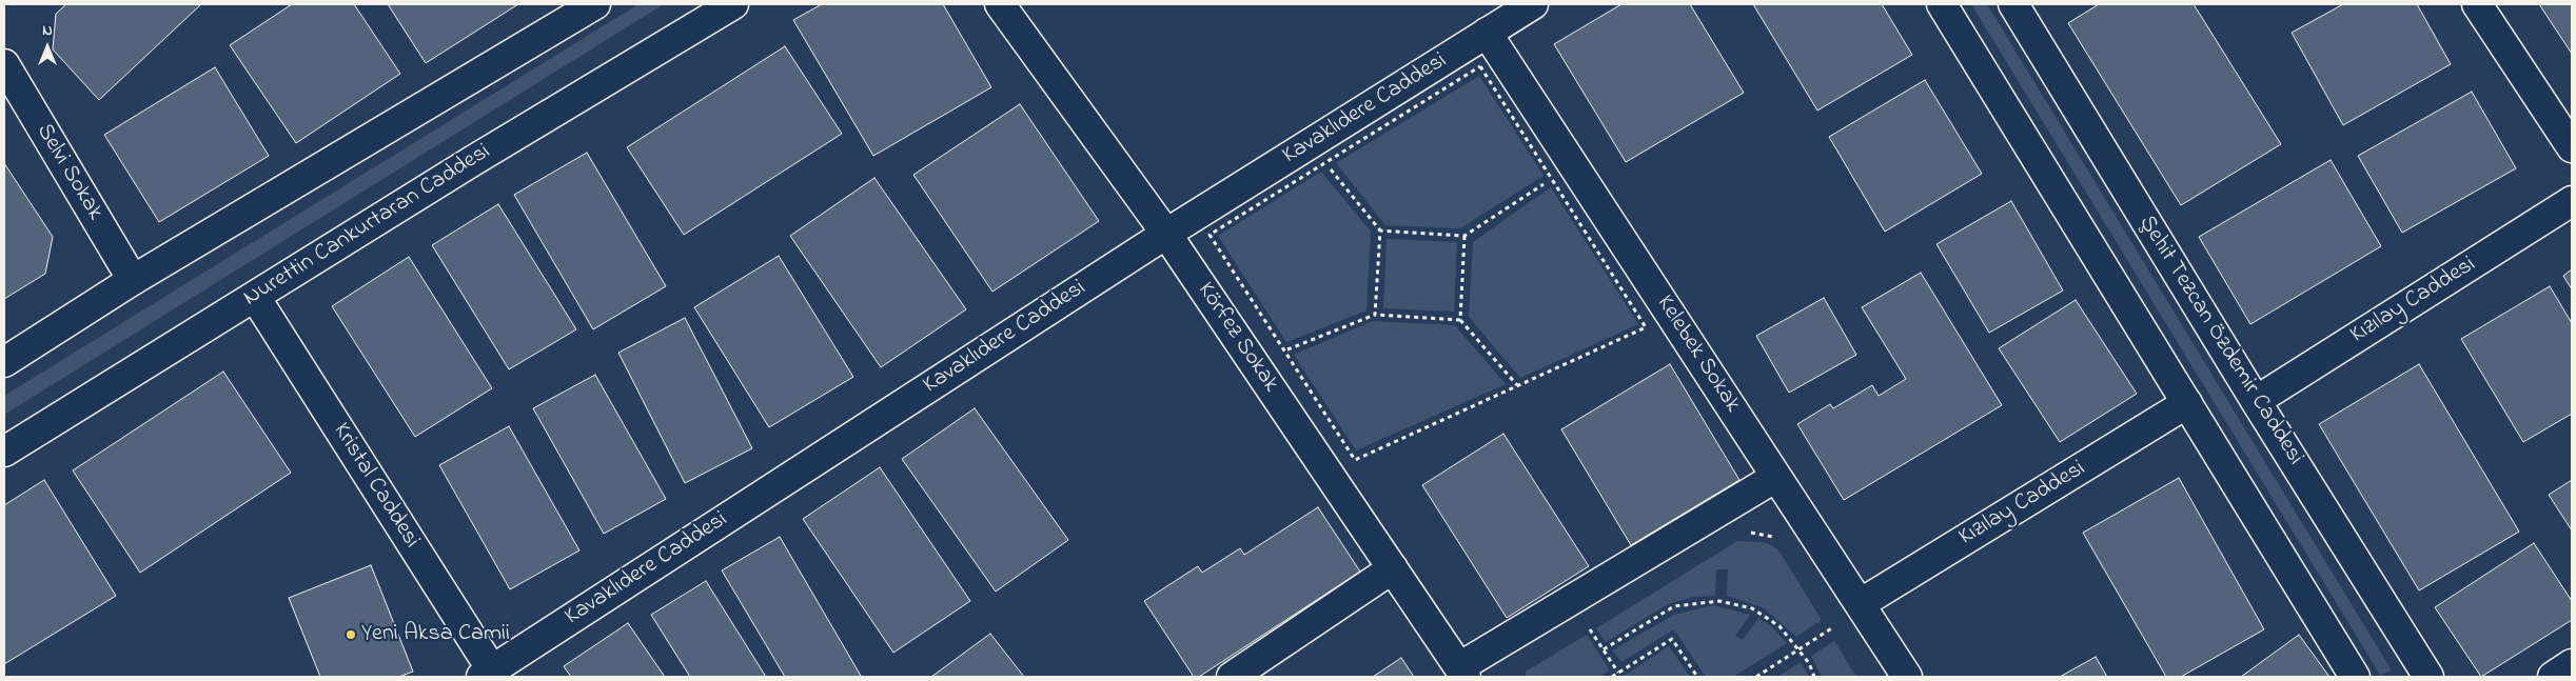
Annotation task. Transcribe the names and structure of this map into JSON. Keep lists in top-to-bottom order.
{
  "streets": {
    "street": [
      "Kavaklıdere Caddesi",
      "Selvi Sokak",
      "Nurettin Cankurtaran Caddesi",
      "Kızılay Caddesi",
      "Körfez Sokak",
      "Şehit Tezcan Özdemir Caddesi",
      "Kelebek Sokak",
      "Kristal Caddesi"
    ]
  },
  "crossings": [
    ["Kavaklıdere Caddesi", "Körfez Sokak"],
    ["Kavaklıdere Caddesi", "Kelebek Sokak"],
    ["Kavaklıdere Caddesi", "Kristal Caddesi"],
    ["Nurettin Cankurtaran Caddesi", "Kristal Caddesi"],
    ["Kızılay Caddesi", "Şehit Tezcan Özdemir Caddesi"],
    ["Kızılay Caddesi", "Kelebek Sokak"]
  ],
  "places": ["Yeni Aksa Camii"],
  "north": "top"
}
